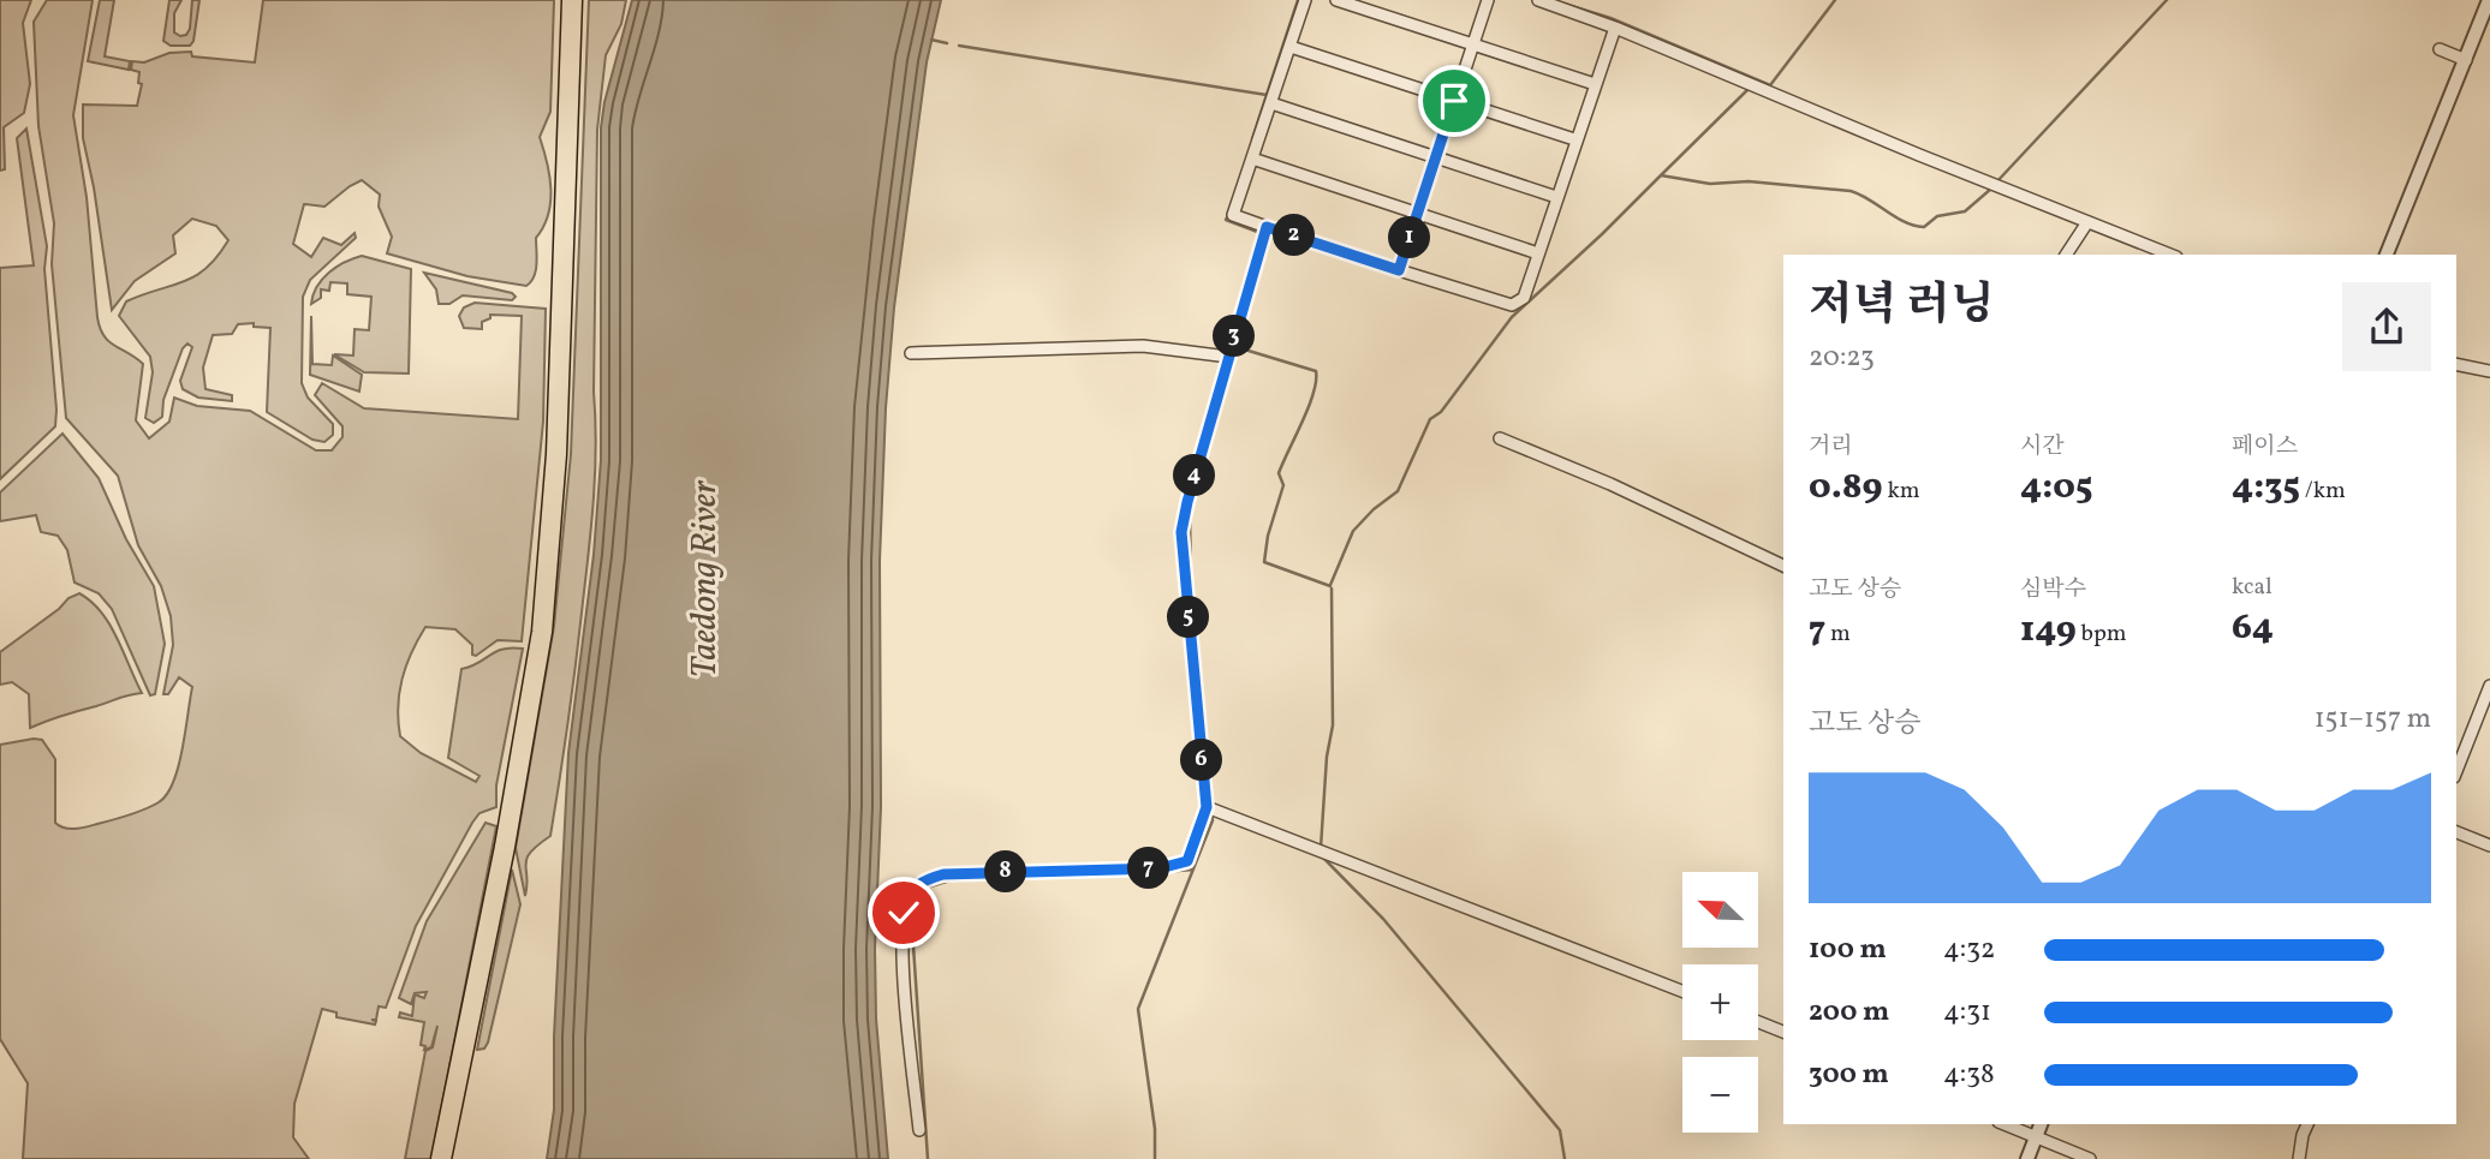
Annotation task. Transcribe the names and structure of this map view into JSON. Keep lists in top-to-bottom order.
{
  "water": ["Taedong River"],
  "north": "top left",
  "page": {
    "pins": [
      "2",
      "1",
      "3",
      "4",
      "5",
      "6",
      "7",
      "8"
    ],
    "heading": ["저녁 러닝", "20:23"],
    "stats": [
      ["거리", "0.89 km"],
      ["시간", "4:05"],
      ["페이스", "4:35 /km"],
      ["고도 상승", "7 m"],
      ["심박수", "149 bpm"],
      ["kcal", "64"]
    ],
    "chart": ["고도 상승", "151–157 m"],
    "map_buttons": ["+", "−"],
    "list": [
      {
        "name": "100 m",
        "note": "4:32"
      },
      {
        "name": "200 m",
        "note": "4:31"
      },
      {
        "name": "300 m",
        "note": "4:38"
      }
    ]
  }
}
